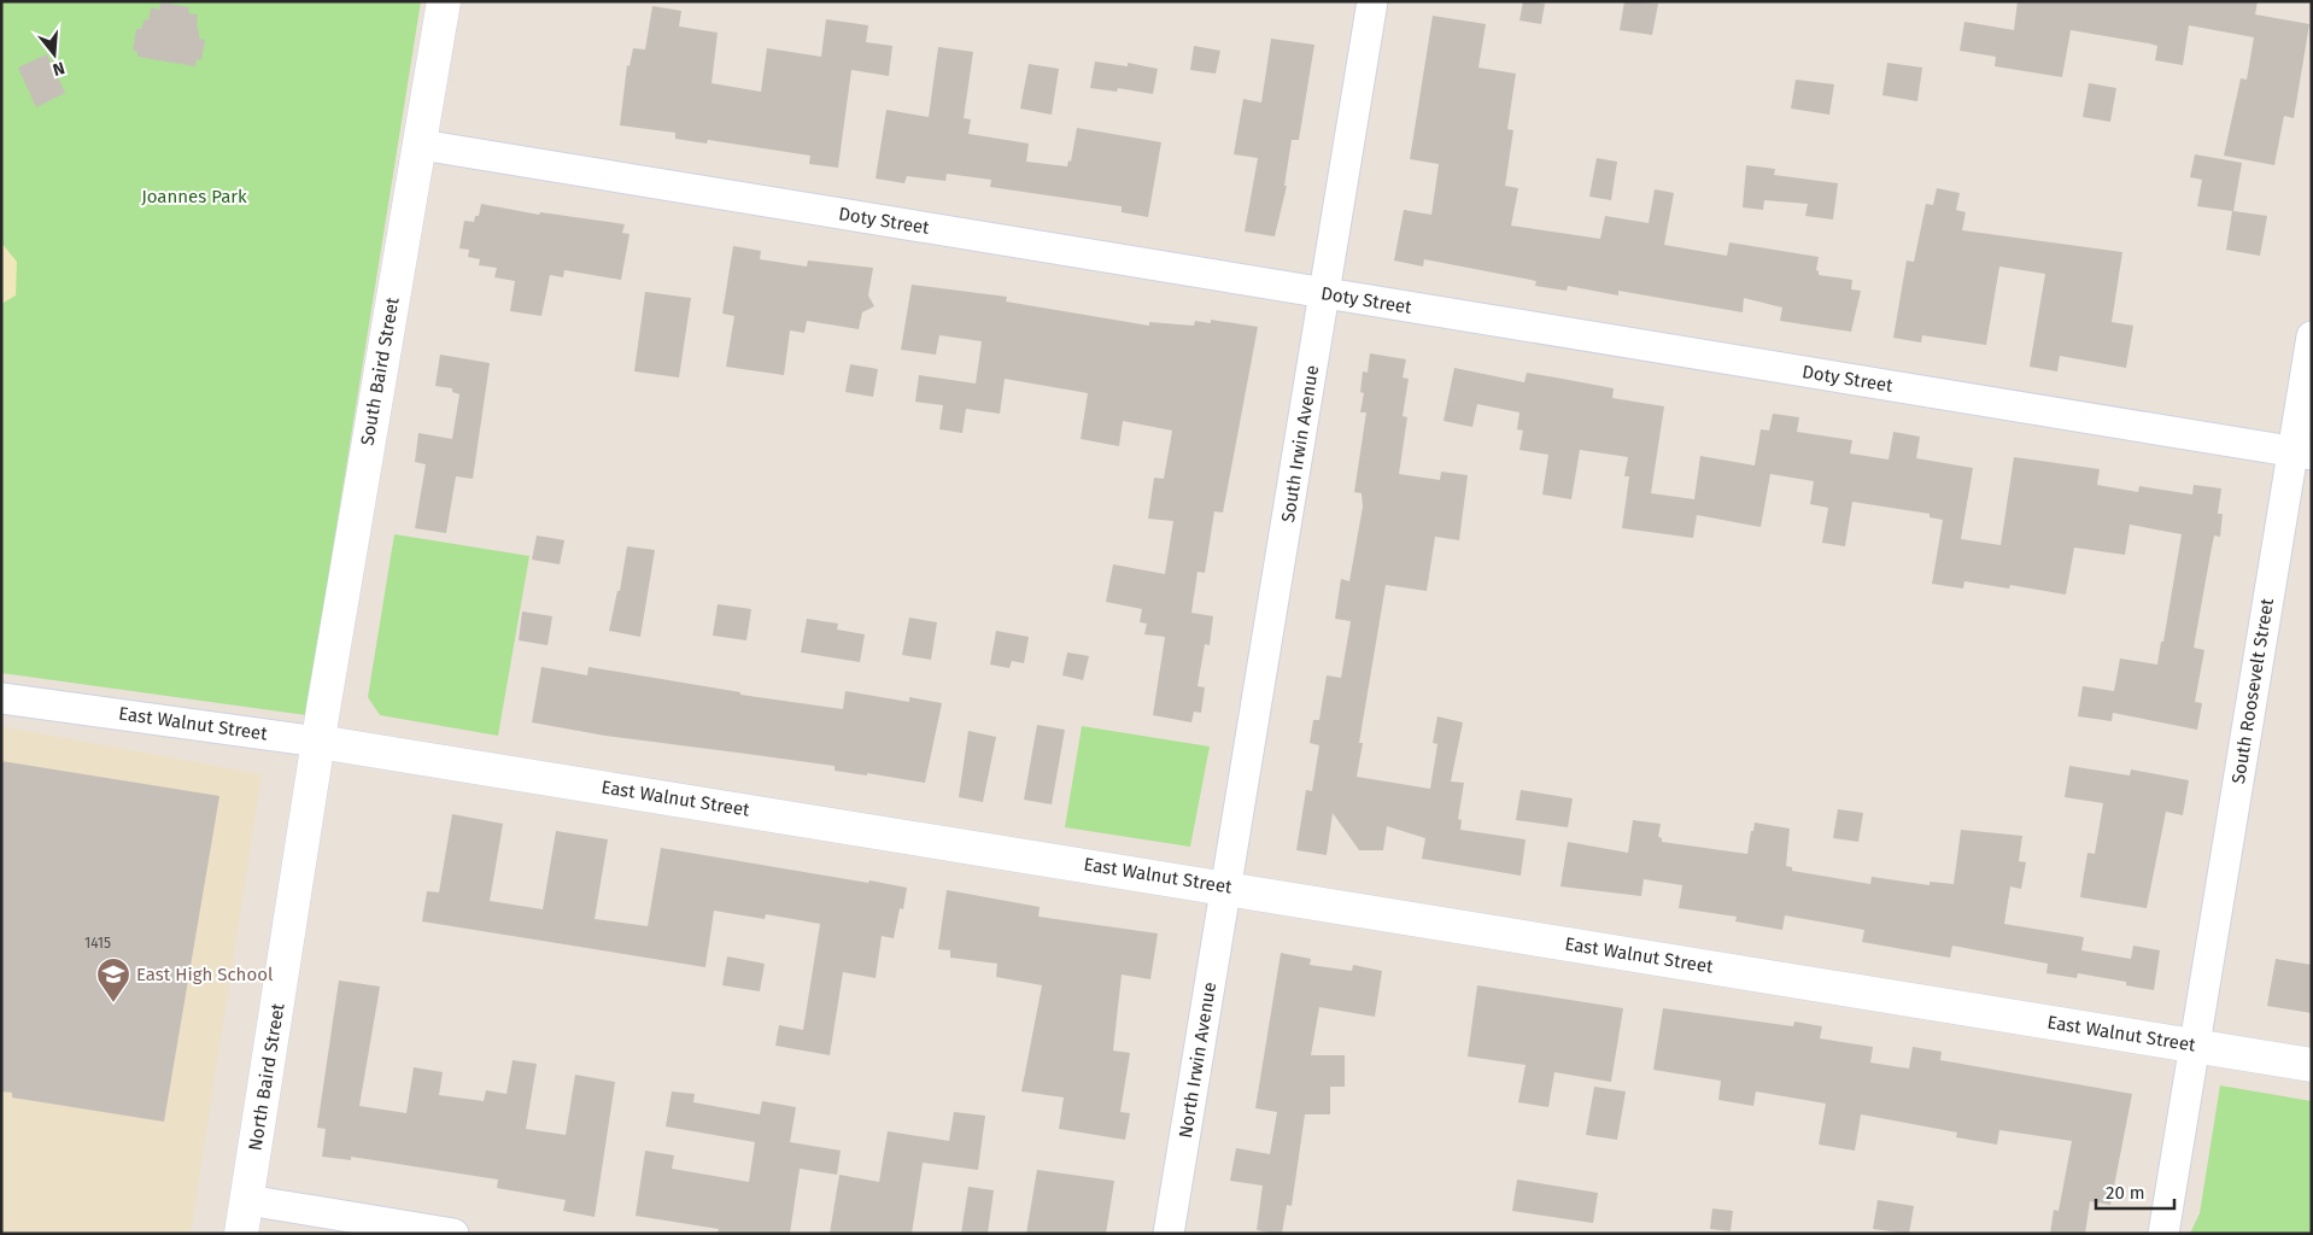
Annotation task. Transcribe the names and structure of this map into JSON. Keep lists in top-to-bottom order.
{
  "streets": {
    "street": [
      "Doty Street",
      "South Baird Street",
      "South Irwin Avenue",
      "South Roosevelt Street",
      "East Walnut Street",
      "North Irwin Avenue",
      "North Baird Street"
    ]
  },
  "crossings": [
    ["Doty Street", "South Baird Street"],
    ["Doty Street", "South Irwin Avenue"],
    ["Doty Street", "South Roosevelt Street"],
    ["South Baird Street", "East Walnut Street"],
    ["South Baird Street", "North Baird Street"],
    ["South Irwin Avenue", "East Walnut Street"],
    ["South Irwin Avenue", "North Irwin Avenue"],
    ["South Roosevelt Street", "East Walnut Street"],
    ["East Walnut Street", "North Irwin Avenue"],
    ["East Walnut Street", "North Baird Street"]
  ],
  "parks": ["Joannes Park"],
  "places": {
    "school or university": ["East High School"]
  },
  "house_numbers": ["1415"],
  "scale_bar": "20 m",
  "north": "bottom"
}
